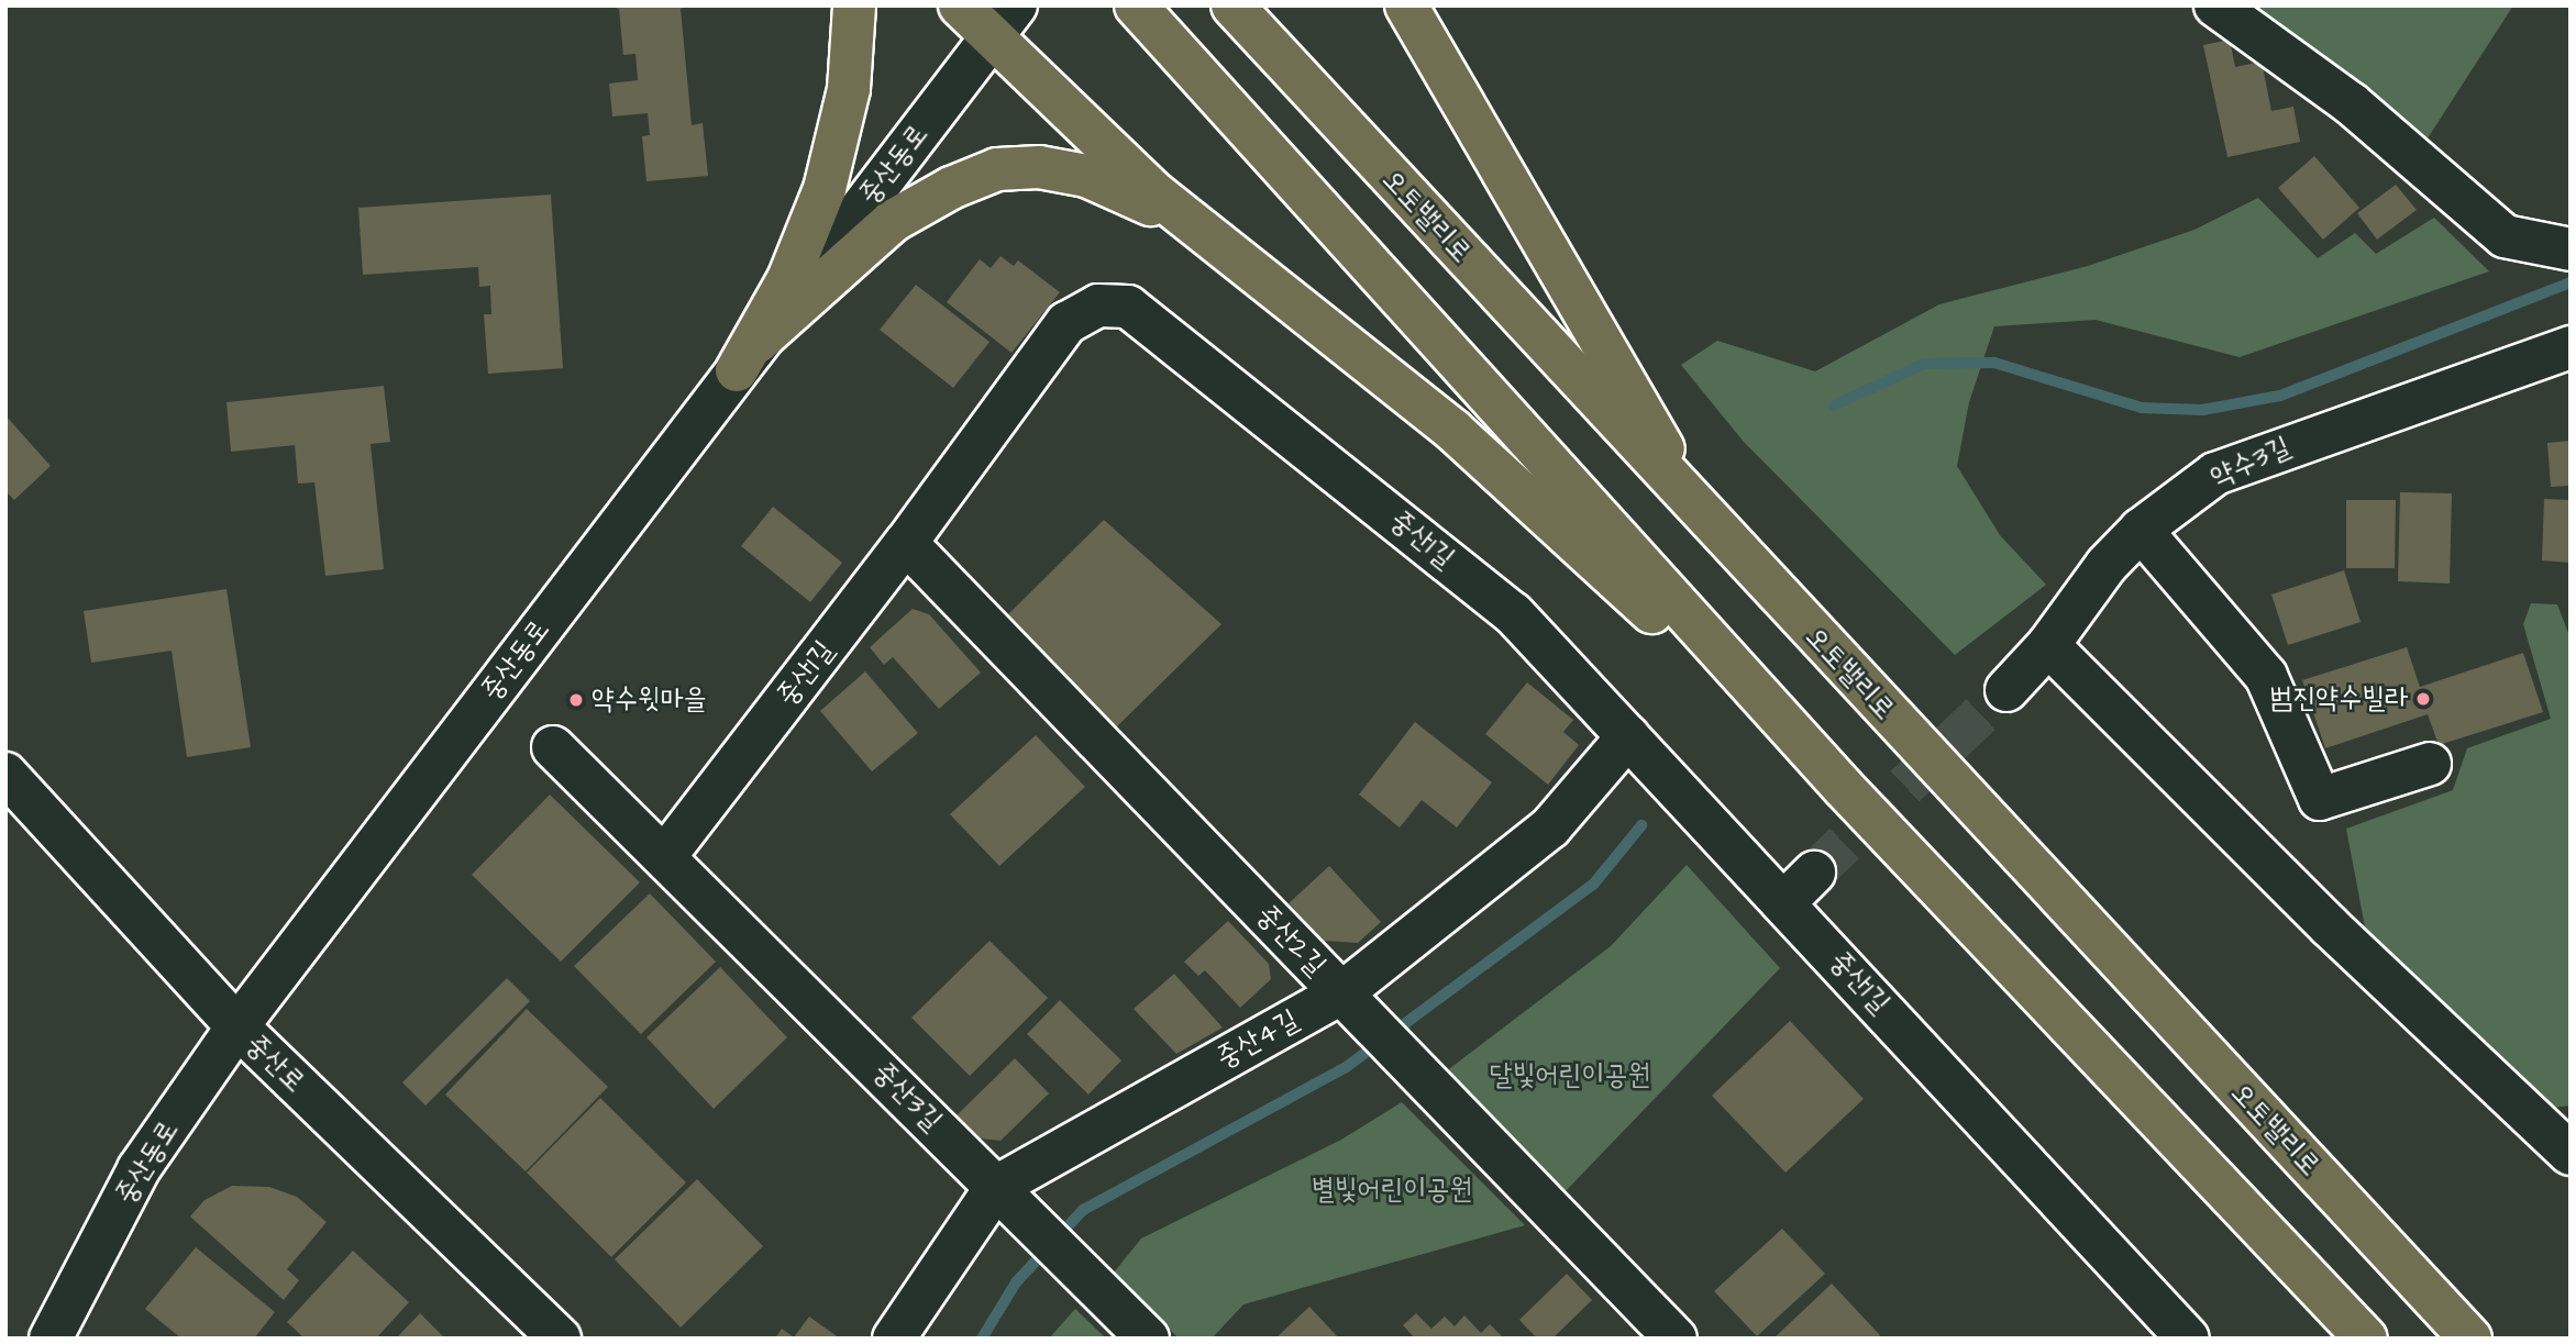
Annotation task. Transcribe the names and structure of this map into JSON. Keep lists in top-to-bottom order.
{
  "streets": {
    "highway": ["오토밸리로"],
    "street": [
      "중산동로",
      "약수3길",
      "중산1길",
      "중산2길",
      "중산4길",
      "중산로",
      "중산3길"
    ]
  },
  "crossings": [
    ["중산동로", "중산로"],
    ["중산1길", "중산2길"],
    ["중산1길", "중산4길"],
    ["중산1길", "중산3길"],
    ["중산2길", "중산4길"],
    ["중산4길", "중산3길"]
  ],
  "parks": ["달빛어린이공원", "별빛어린이공원"],
  "places": ["범진약수빌라", "약수윗마을"]
}
